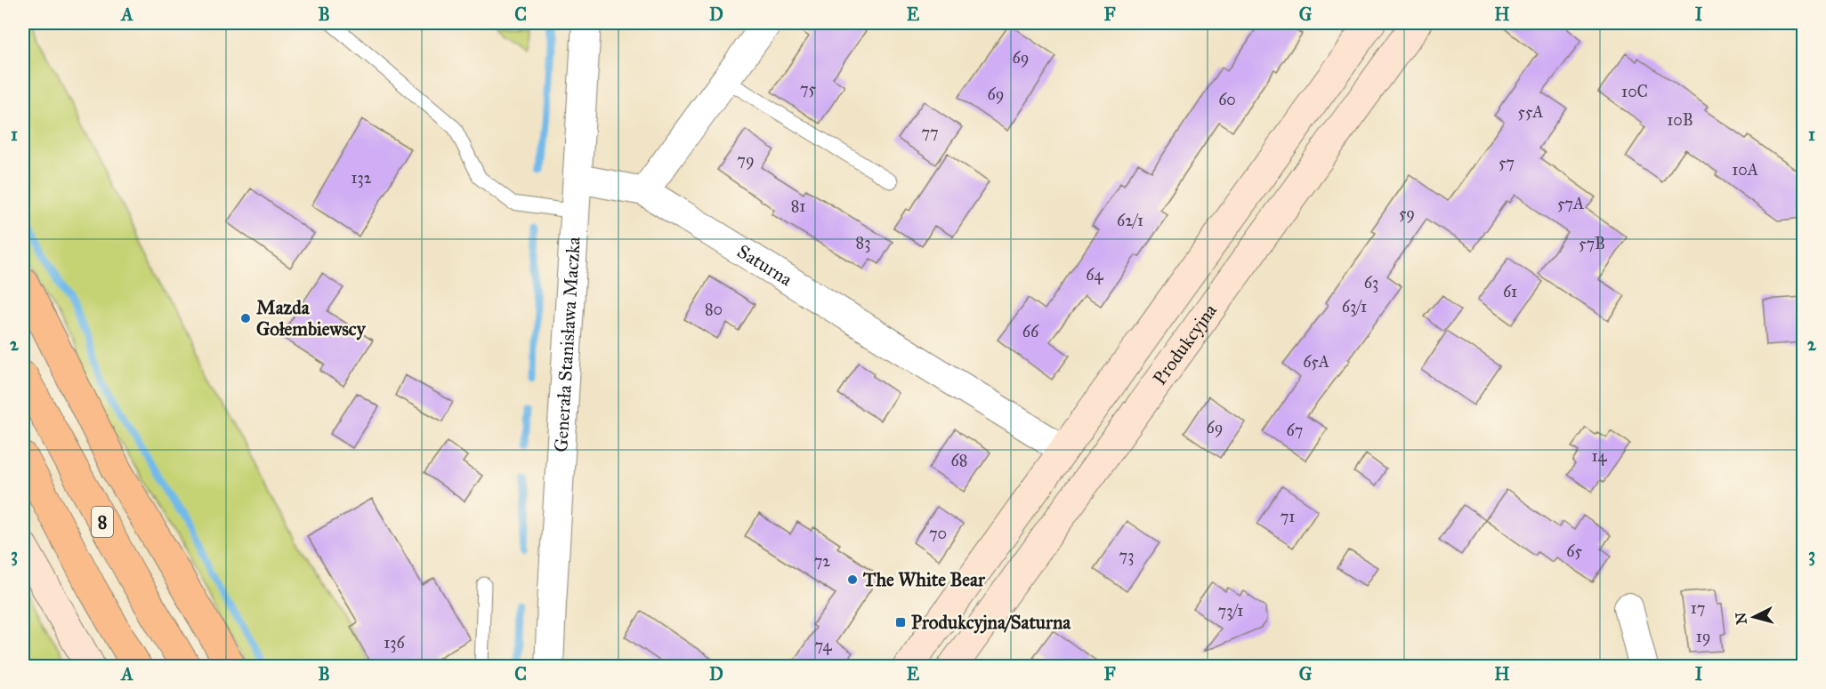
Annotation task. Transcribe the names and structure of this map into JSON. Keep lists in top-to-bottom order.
{
  "streets": {
    "highway": ["8"],
    "main road": ["Produkcyjna"],
    "street": ["Saturna", "Generała Stanisława Maczka"]
  },
  "crossings": [
    ["Saturna", "Produkcyjna"]
  ],
  "places": {
    "other": ["Mazda Gołembiewscy", "The White Bear"],
    "transit": ["Produkcyjna/Saturna"]
  },
  "house_numbers": [
    "69",
    "75",
    "10C",
    "69",
    "60",
    "55A",
    "10B",
    "77",
    "79",
    "57",
    "10A",
    "132",
    "57A",
    "81",
    "59",
    "62/1",
    "83",
    "57B",
    "64",
    "63",
    "61",
    "63/1",
    "80",
    "66",
    "65A",
    "69",
    "67",
    "14",
    "68",
    "71",
    "70",
    "65",
    "73",
    "72",
    "17",
    "73/1",
    "19",
    "136",
    "74"
  ],
  "north": "left",
  "grid": {
    "columns": [
      "A",
      "B",
      "C",
      "D",
      "E",
      "F",
      "G",
      "H",
      "I"
    ],
    "rows": ["1", "2", "3"]
  }
}
